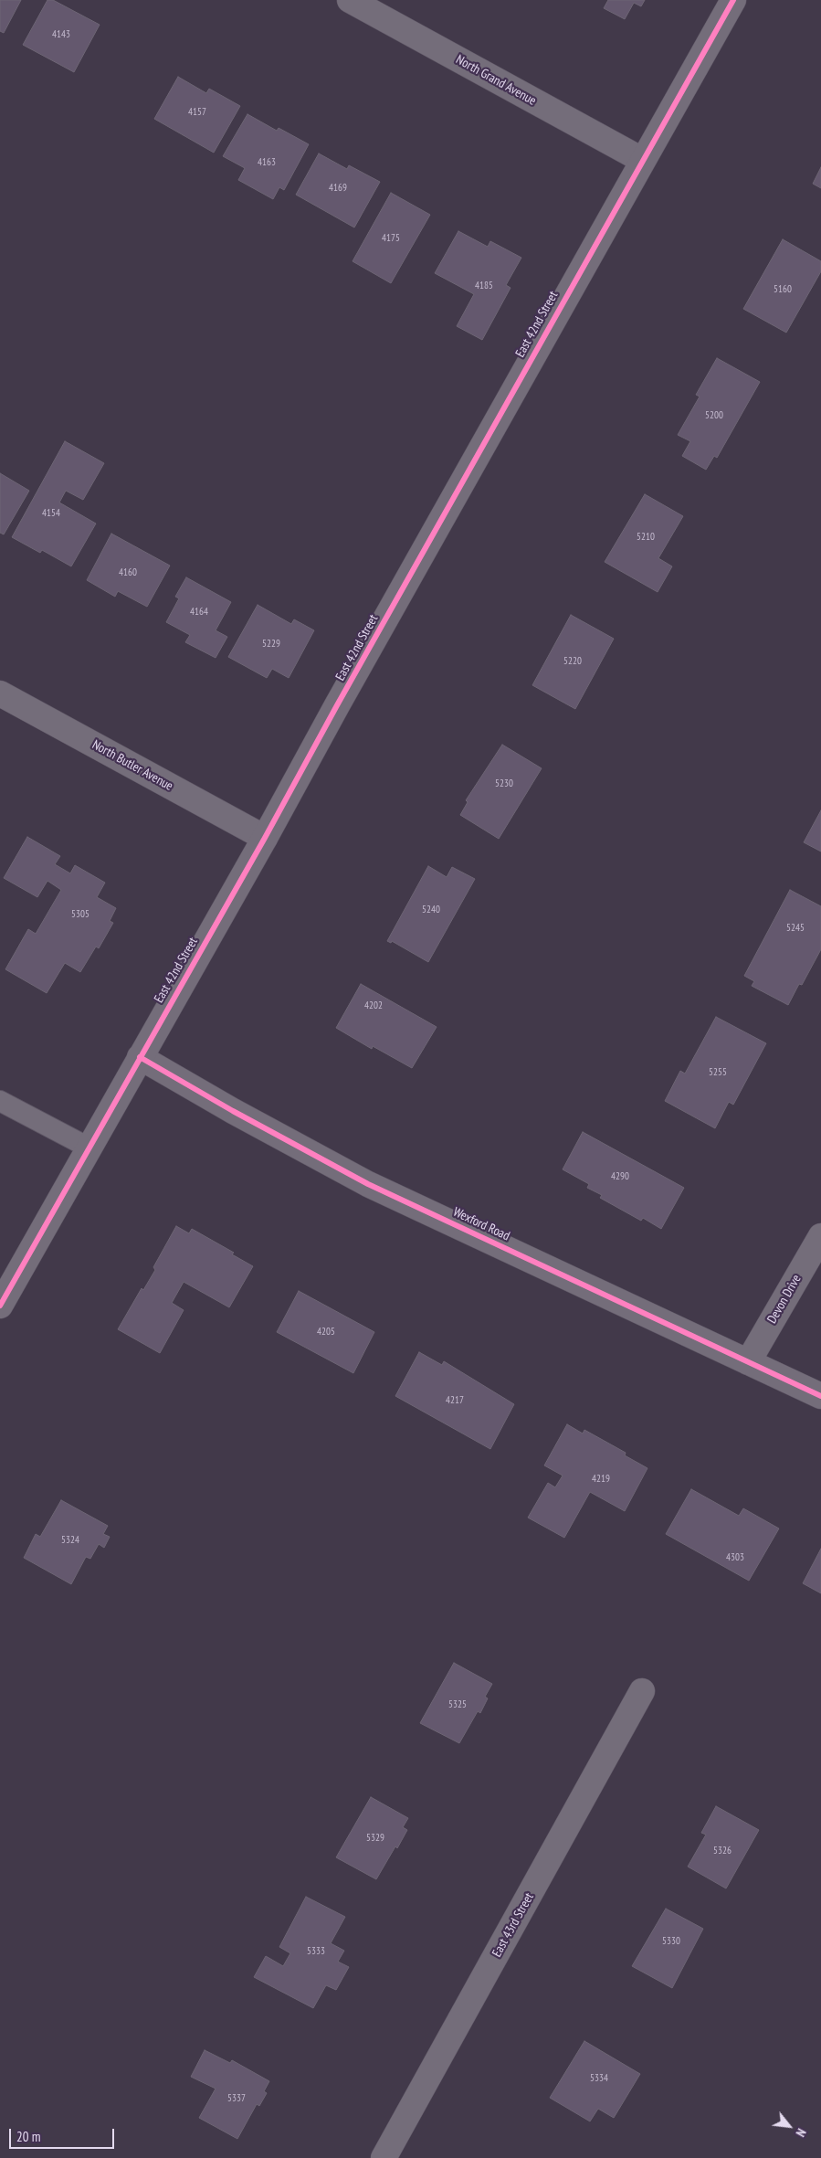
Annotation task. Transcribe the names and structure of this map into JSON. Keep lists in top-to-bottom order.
{
  "streets": {
    "street": [
      "North Grand Avenue",
      "East 42nd Street",
      "North Butler Avenue",
      "Wexford Road",
      "Devon Drive",
      "East 43rd Street"
    ]
  },
  "crossings": [
    ["North Grand Avenue", "East 42nd Street"],
    ["East 42nd Street", "North Butler Avenue"],
    ["East 42nd Street", "Wexford Road"],
    ["Wexford Road", "Devon Drive"]
  ],
  "house_numbers": [
    "4143",
    "4157",
    "4163",
    "4169",
    "4175",
    "4185",
    "5160",
    "5200",
    "4154",
    "5210",
    "4160",
    "4164",
    "5229",
    "5220",
    "5230",
    "5240",
    "5305",
    "5245",
    "4202",
    "5255",
    "4290",
    "4205",
    "4217",
    "4219",
    "5324",
    "4303",
    "5325",
    "5329",
    "5326",
    "5330",
    "5333",
    "5334",
    "5337"
  ],
  "scale_bar": "20 m",
  "north": "bottom right"
}
